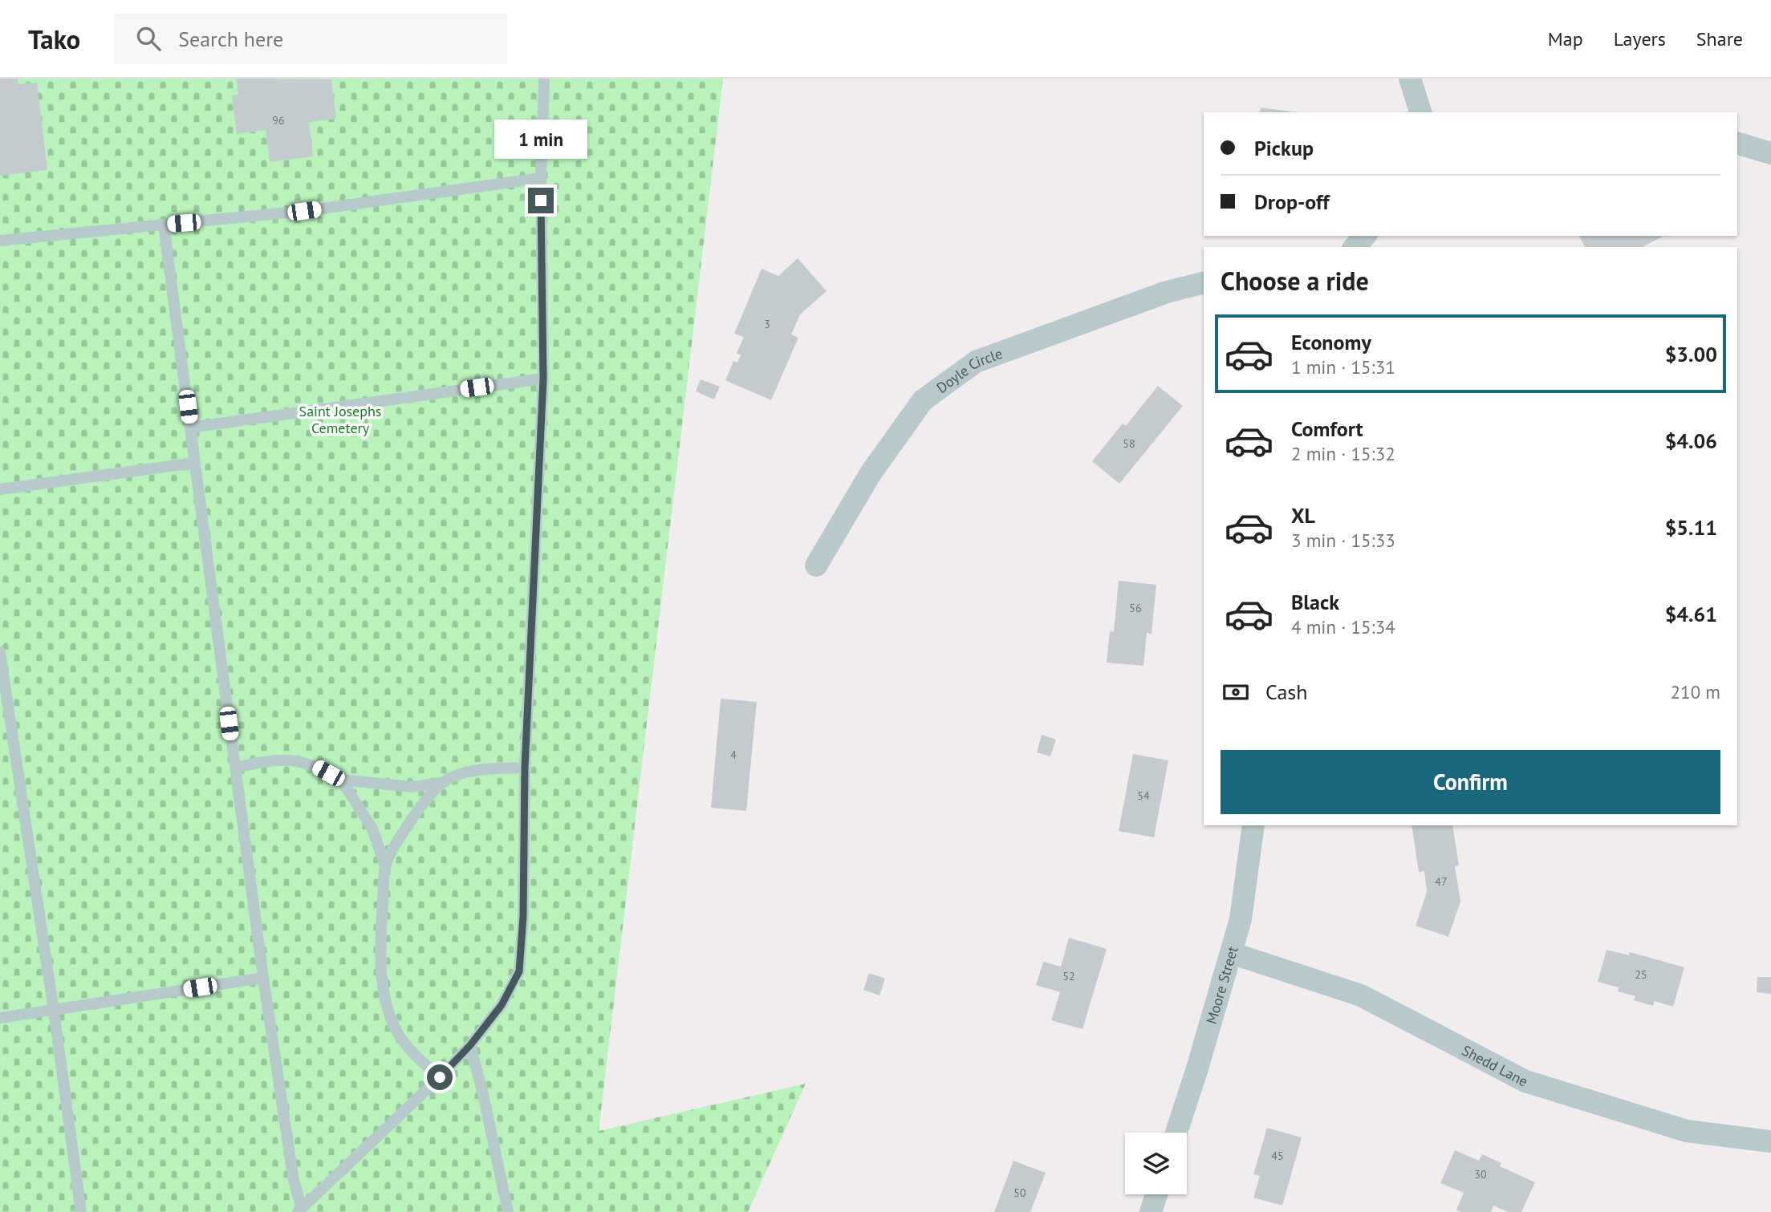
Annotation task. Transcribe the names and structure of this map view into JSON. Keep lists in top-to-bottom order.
{
  "streets": {
    "street": ["Doyle Circle", "Moore Street", "Shedd Lane"]
  },
  "crossings": [
    ["Moore Street", "Shedd Lane"]
  ],
  "parks": ["Saint Josephs Cemetery"],
  "house_numbers": [
    "96",
    "3",
    "58",
    "56",
    "4",
    "54",
    "47",
    "25",
    "52",
    "45",
    "30",
    "50"
  ],
  "page": {
    "header": "Tako",
    "search": "Search here",
    "nav": ["Map", "Layers", "Share"],
    "banner": ["Pickup", "Drop-off"],
    "bubble": "1 min",
    "heading": "Choose a ride",
    "list": [
      {
        "name": "Economy",
        "note": "1 min · 15:31",
        "value": "$3.00"
      },
      {
        "name": "Comfort",
        "note": "2 min · 15:32",
        "value": "$4.06"
      },
      {
        "name": "XL",
        "note": "3 min · 15:33",
        "value": "$5.11"
      },
      {
        "name": "Black",
        "note": "4 min · 15:34",
        "value": "$4.61"
      }
    ],
    "pay": ["Cash", "210 m"],
    "buttons": "Confirm"
  }
}
